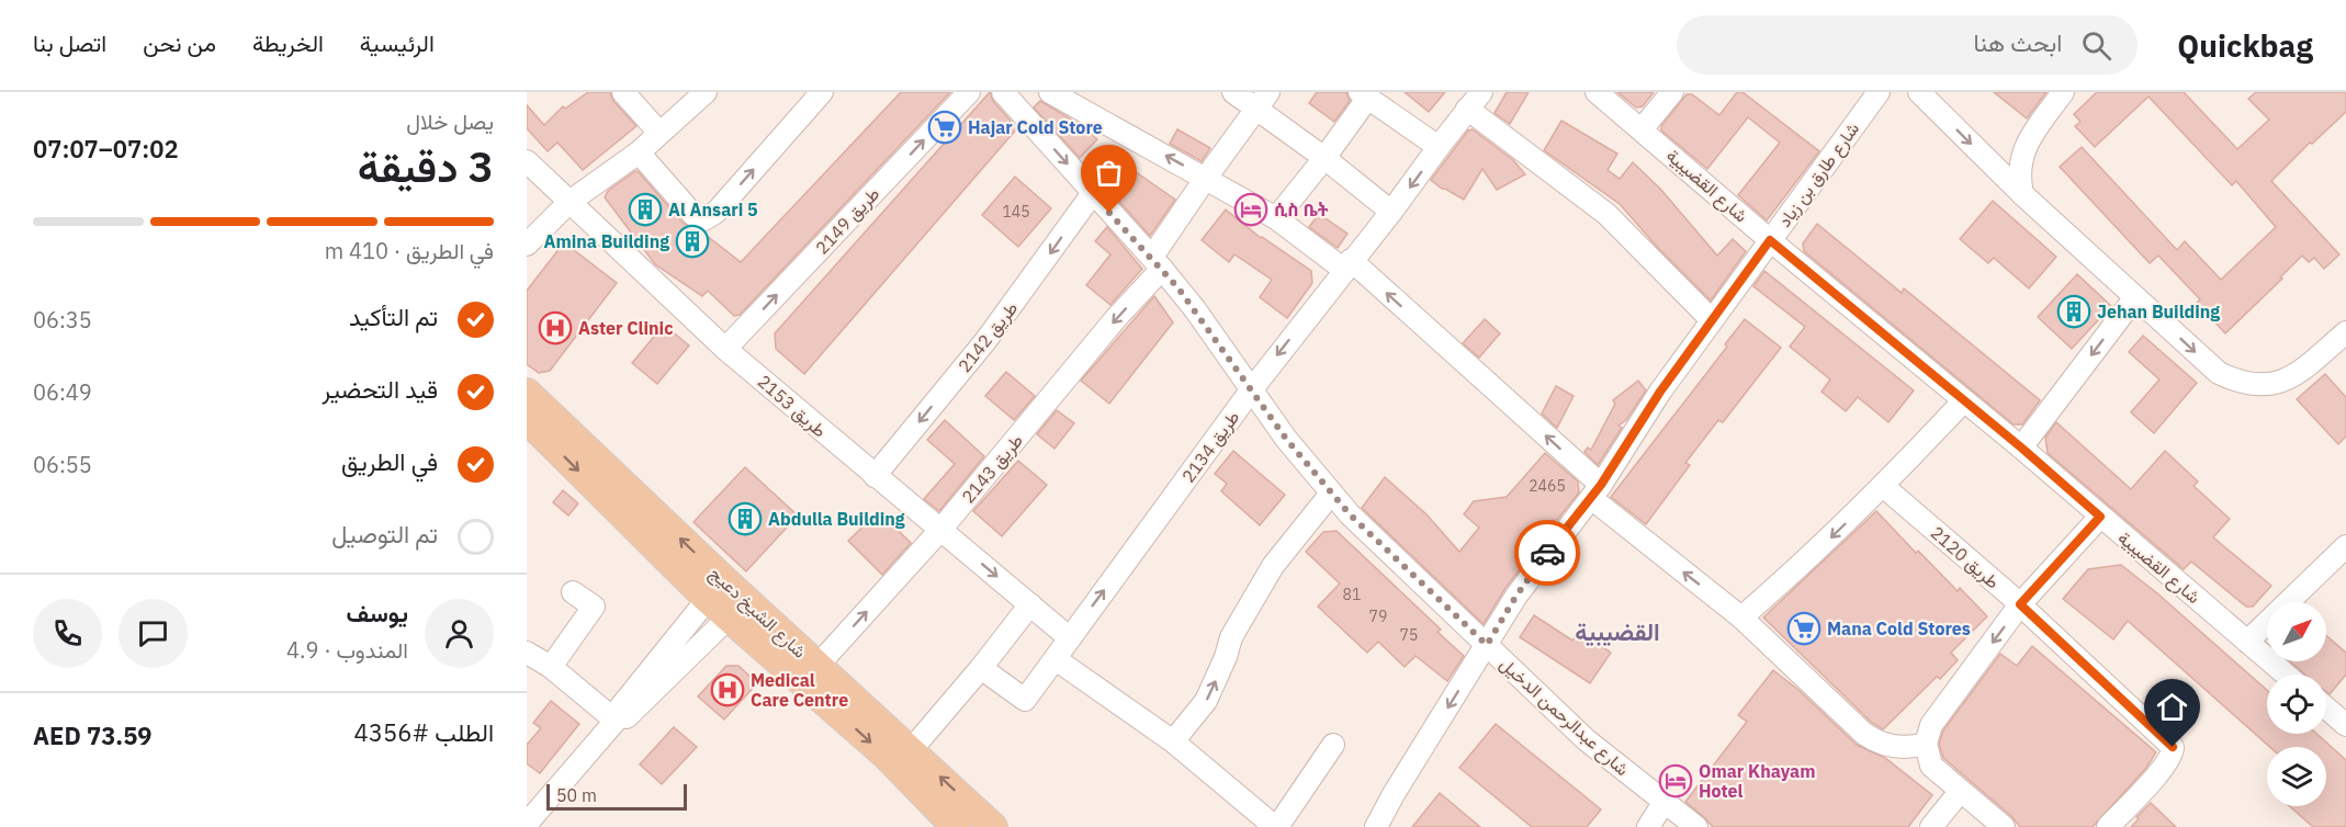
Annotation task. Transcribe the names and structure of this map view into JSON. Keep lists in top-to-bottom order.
{
  "streets": {
    "main road": ["شارع الشيخ دعيج"],
    "street": [
      "شارع طارق بن زياد",
      "شارع القضيبية",
      "طريق 2149",
      "طريق 2142",
      "طريق 2153",
      "طريق 2134",
      "طريق 2143",
      "طريق 2120",
      "شارع عبدالرحمن الدخيل"
    ]
  },
  "crossings": [
    ["شارع طارق بن زياد", "شارع القضيبية"],
    ["شارع طارق بن زياد", "شارع عبدالرحمن الدخيل"],
    ["طريق 2149", "طريق 2153"],
    ["طريق 2142", "طريق 2153"],
    ["طريق 2142", "شارع عبدالرحمن الدخيل"],
    ["طريق 2153", "طريق 2134"],
    ["طريق 2153", "طريق 2143"],
    ["طريق 2134", "شارع عبدالرحمن الدخيل"],
    ["طريق 2143", "شارع الشيخ دعيج"],
    ["طريق 2143", "شارع عبدالرحمن الدخيل"]
  ],
  "one_way": ["طريق 2149", "طريق 2142"],
  "districts": ["القضيبية"],
  "places": {
    "supermarket": ["Hajar Cold Store", "Mana Cold Stores"],
    "building": [
      "Al Ansari 5",
      "Amina Building",
      "Jehan Building",
      "Abdulla Building"
    ],
    "hotel": ["ሲስ ቤት", "Omar Khayam Hotel"],
    "hospital": ["Aster Clinic", "Medical Care Centre"]
  },
  "house_numbers": [
    "145",
    "2465",
    "81",
    "79",
    "75"
  ],
  "scale_bar": "50 m",
  "north": "top right",
  "page": {
    "header": "Quickbag",
    "search": "ابحث هنا",
    "nav": [
      "الرئيسية",
      "الخريطة",
      "من نحن",
      "اتصل بنا"
    ],
    "heading": ["3 دقيقة", "يصل خلال", "07:02–07:07"],
    "panel": [
      "يوسف",
      "المندوب · 4.9",
      "الطلب #4356",
      "AED 73.59"
    ],
    "bar": "في الطريق · 410 m",
    "list": [
      ["تم التأكيد", "06:35"],
      ["قيد التحضير", "06:49"],
      ["في الطريق", "06:55"],
      "تم التوصيل"
    ],
    "scale": "50 m"
  }
}
